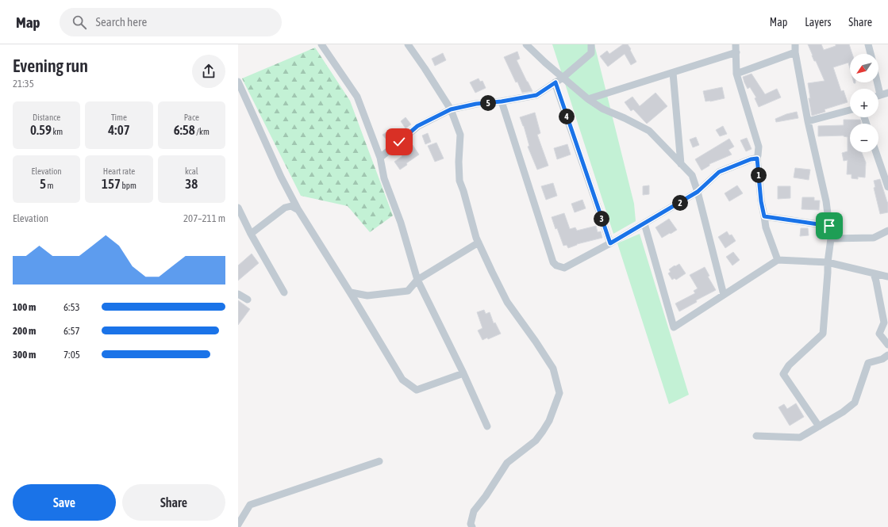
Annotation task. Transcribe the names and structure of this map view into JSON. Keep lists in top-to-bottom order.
{
  "north": "bottom left",
  "page": {
    "header": "Map",
    "search": "Search here",
    "nav": ["Map", "Layers", "Share"],
    "heading": ["Evening run", "21:35"],
    "map_buttons": ["+", "−"],
    "pins": [
      "5",
      "4",
      "1",
      "2",
      "3"
    ],
    "stats": [
      ["Distance", "0.59 km"],
      ["Time", "4:07"],
      ["Pace", "6:58 /km"],
      ["Elevation", "5 m"],
      ["Heart rate", "157 bpm"],
      ["kcal", "38"]
    ],
    "chart": ["Elevation", "207–211 m"],
    "list": [
      {
        "name": "100 m",
        "note": "6:53"
      },
      {
        "name": "200 m",
        "note": "6:57"
      },
      {
        "name": "300 m",
        "note": "7:05"
      }
    ],
    "buttons": ["Save", "Share"]
  }
}
